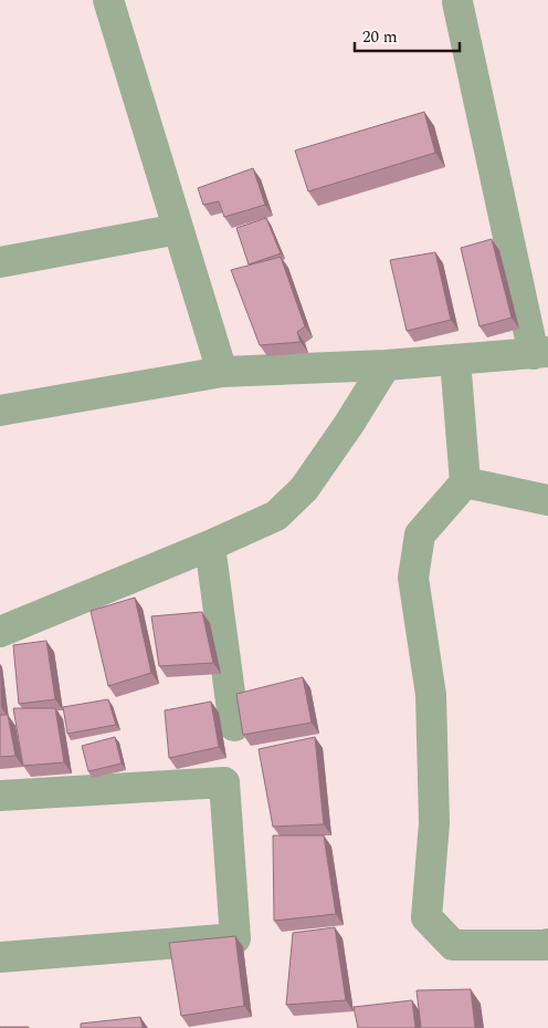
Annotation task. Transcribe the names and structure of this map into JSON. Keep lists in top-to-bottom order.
{
  "scale_bar": "20 m"
}
